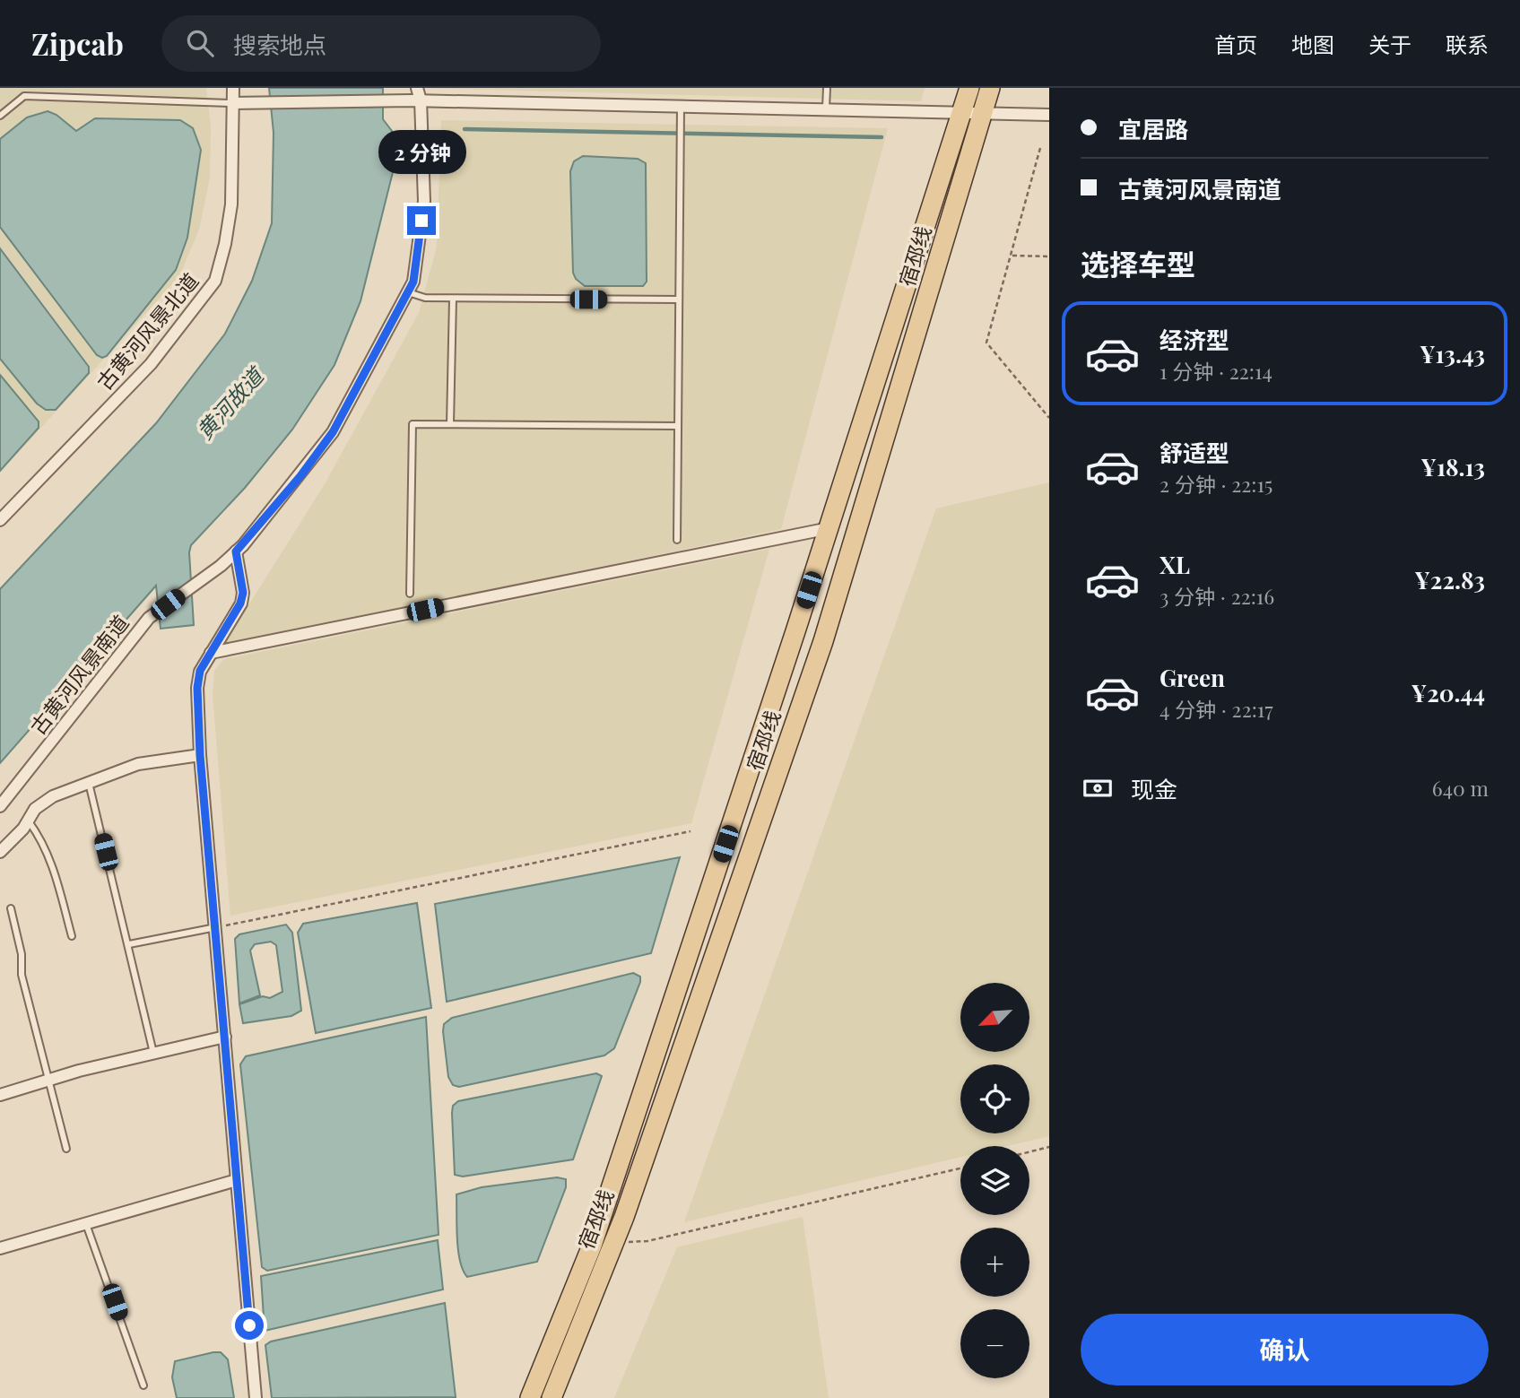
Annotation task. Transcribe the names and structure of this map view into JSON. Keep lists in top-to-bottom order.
{
  "streets": {
    "main road": ["宿邳线"],
    "street": ["古黄河风景北道", "古黄河风景南道"]
  },
  "water": ["黄河故道"],
  "north": "bottom left",
  "page": {
    "header": "Zipcab",
    "search": "搜索地点",
    "nav": [
      "首页",
      "地图",
      "关于",
      "联系"
    ],
    "banner": ["宜居路", "古黄河风景南道"],
    "bubble": "2 分钟",
    "heading": "选择车型",
    "list": [
      {
        "name": "经济型",
        "note": "1 分钟 · 22:14",
        "value": "¥13.43"
      },
      {
        "name": "舒适型",
        "note": "2 分钟 · 22:15",
        "value": "¥18.13"
      },
      {
        "name": "XL",
        "note": "3 分钟 · 22:16",
        "value": "¥22.83"
      },
      {
        "name": "Green",
        "note": "4 分钟 · 22:17",
        "value": "¥20.44"
      }
    ],
    "pay": ["现金", "640 m"],
    "map_buttons": ["+", "−"],
    "buttons": "确认"
  }
}
